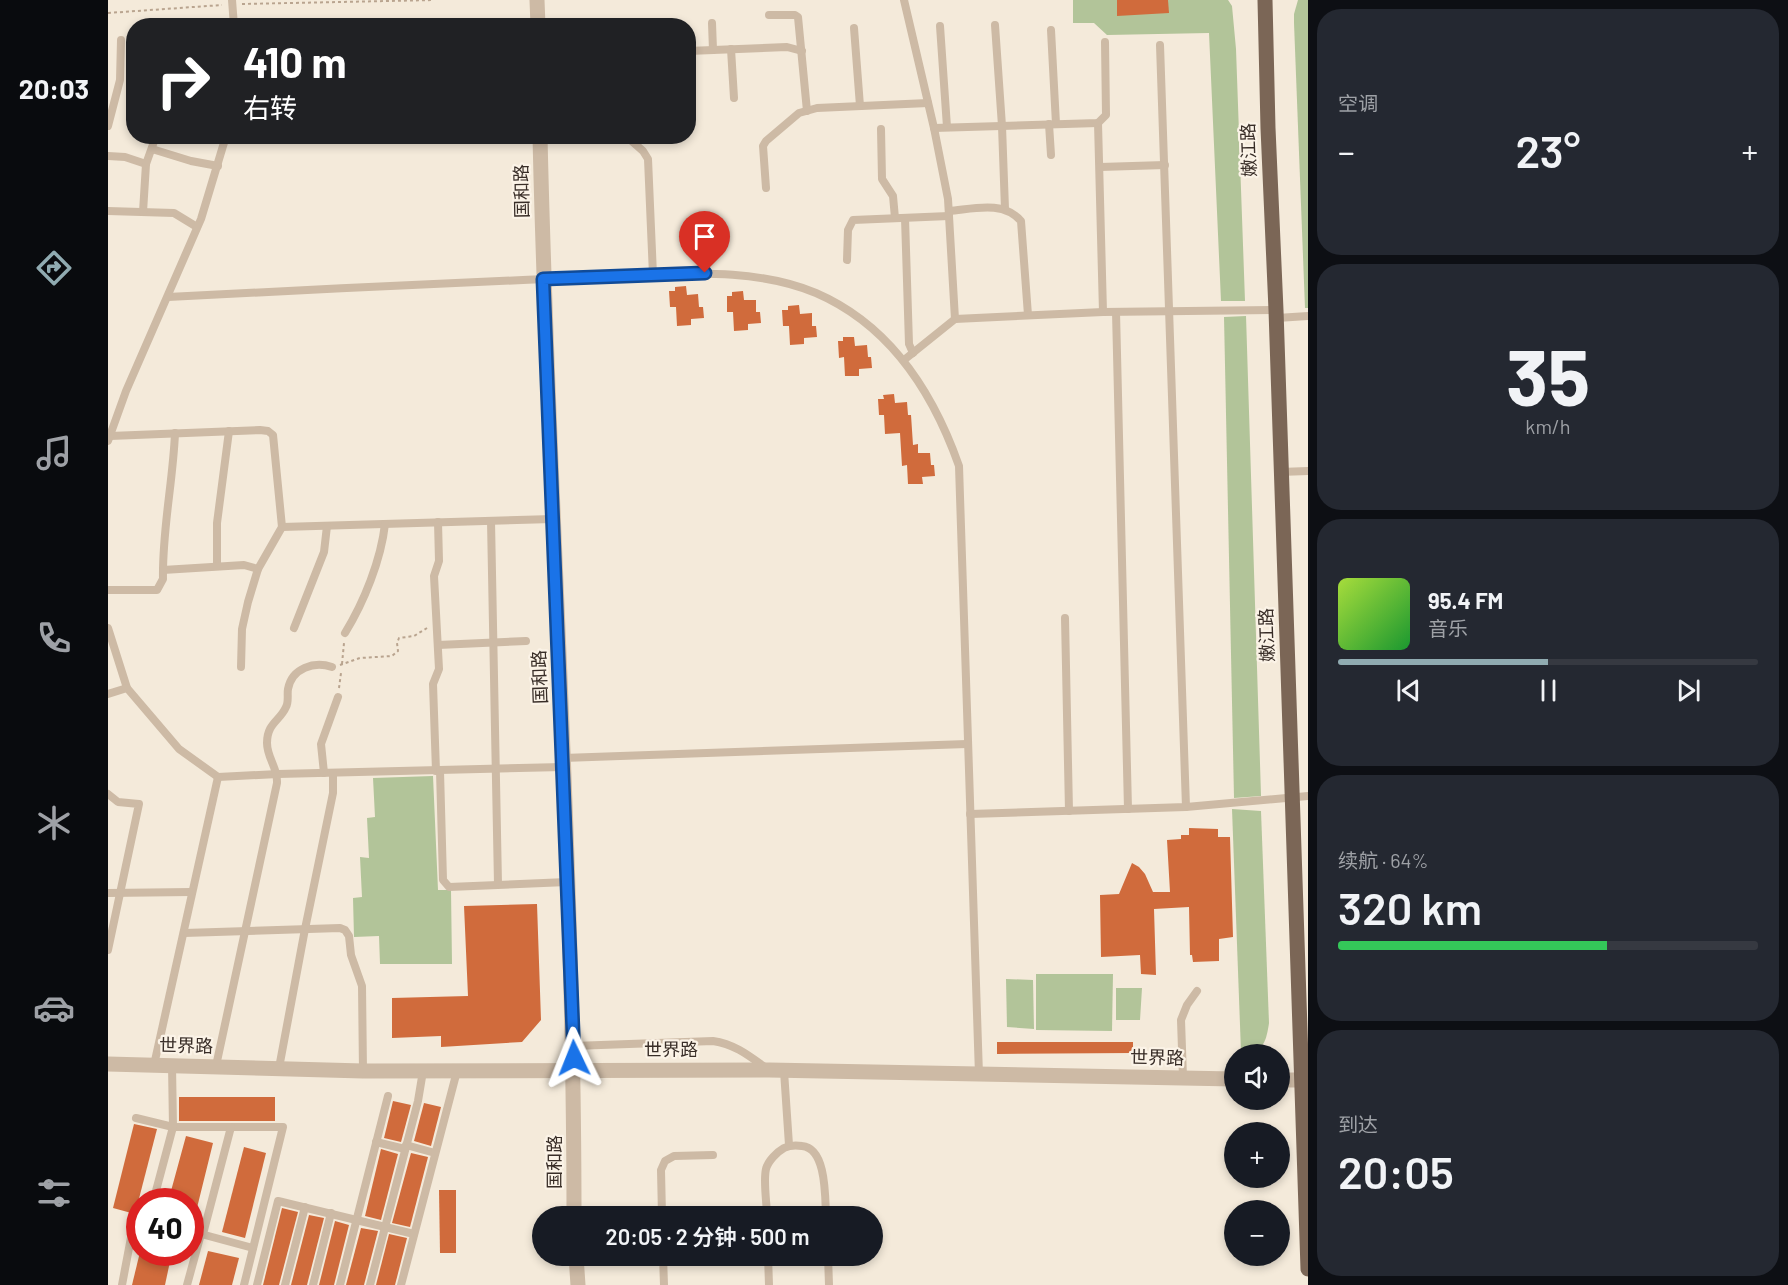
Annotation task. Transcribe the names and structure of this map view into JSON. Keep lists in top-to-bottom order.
{
  "streets": {
    "main road": ["嫩江路"],
    "street": ["国和路", "世界路"]
  },
  "crossings": [
    ["国和路", "世界路"]
  ],
  "page": {
    "tabs": "20:03",
    "tile": [
      "空调",
      ["35", "km/h"],
      ["续航 · 64%", "320 km"],
      ["到达", "20:05"]
    ],
    "turn": ["410 m", "右转"],
    "heat": ["−", "23°", "+"],
    "song": ["95.4 FM", "音乐"],
    "map_buttons": ["+", "−"],
    "limit": "40",
    "trip": "20:05 · 2 分钟 · 500 m"
  }
}
